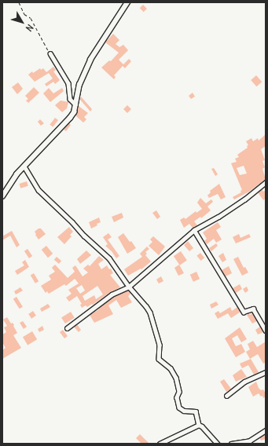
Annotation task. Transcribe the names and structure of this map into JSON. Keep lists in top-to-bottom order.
{
  "north": "bottom right"
}
